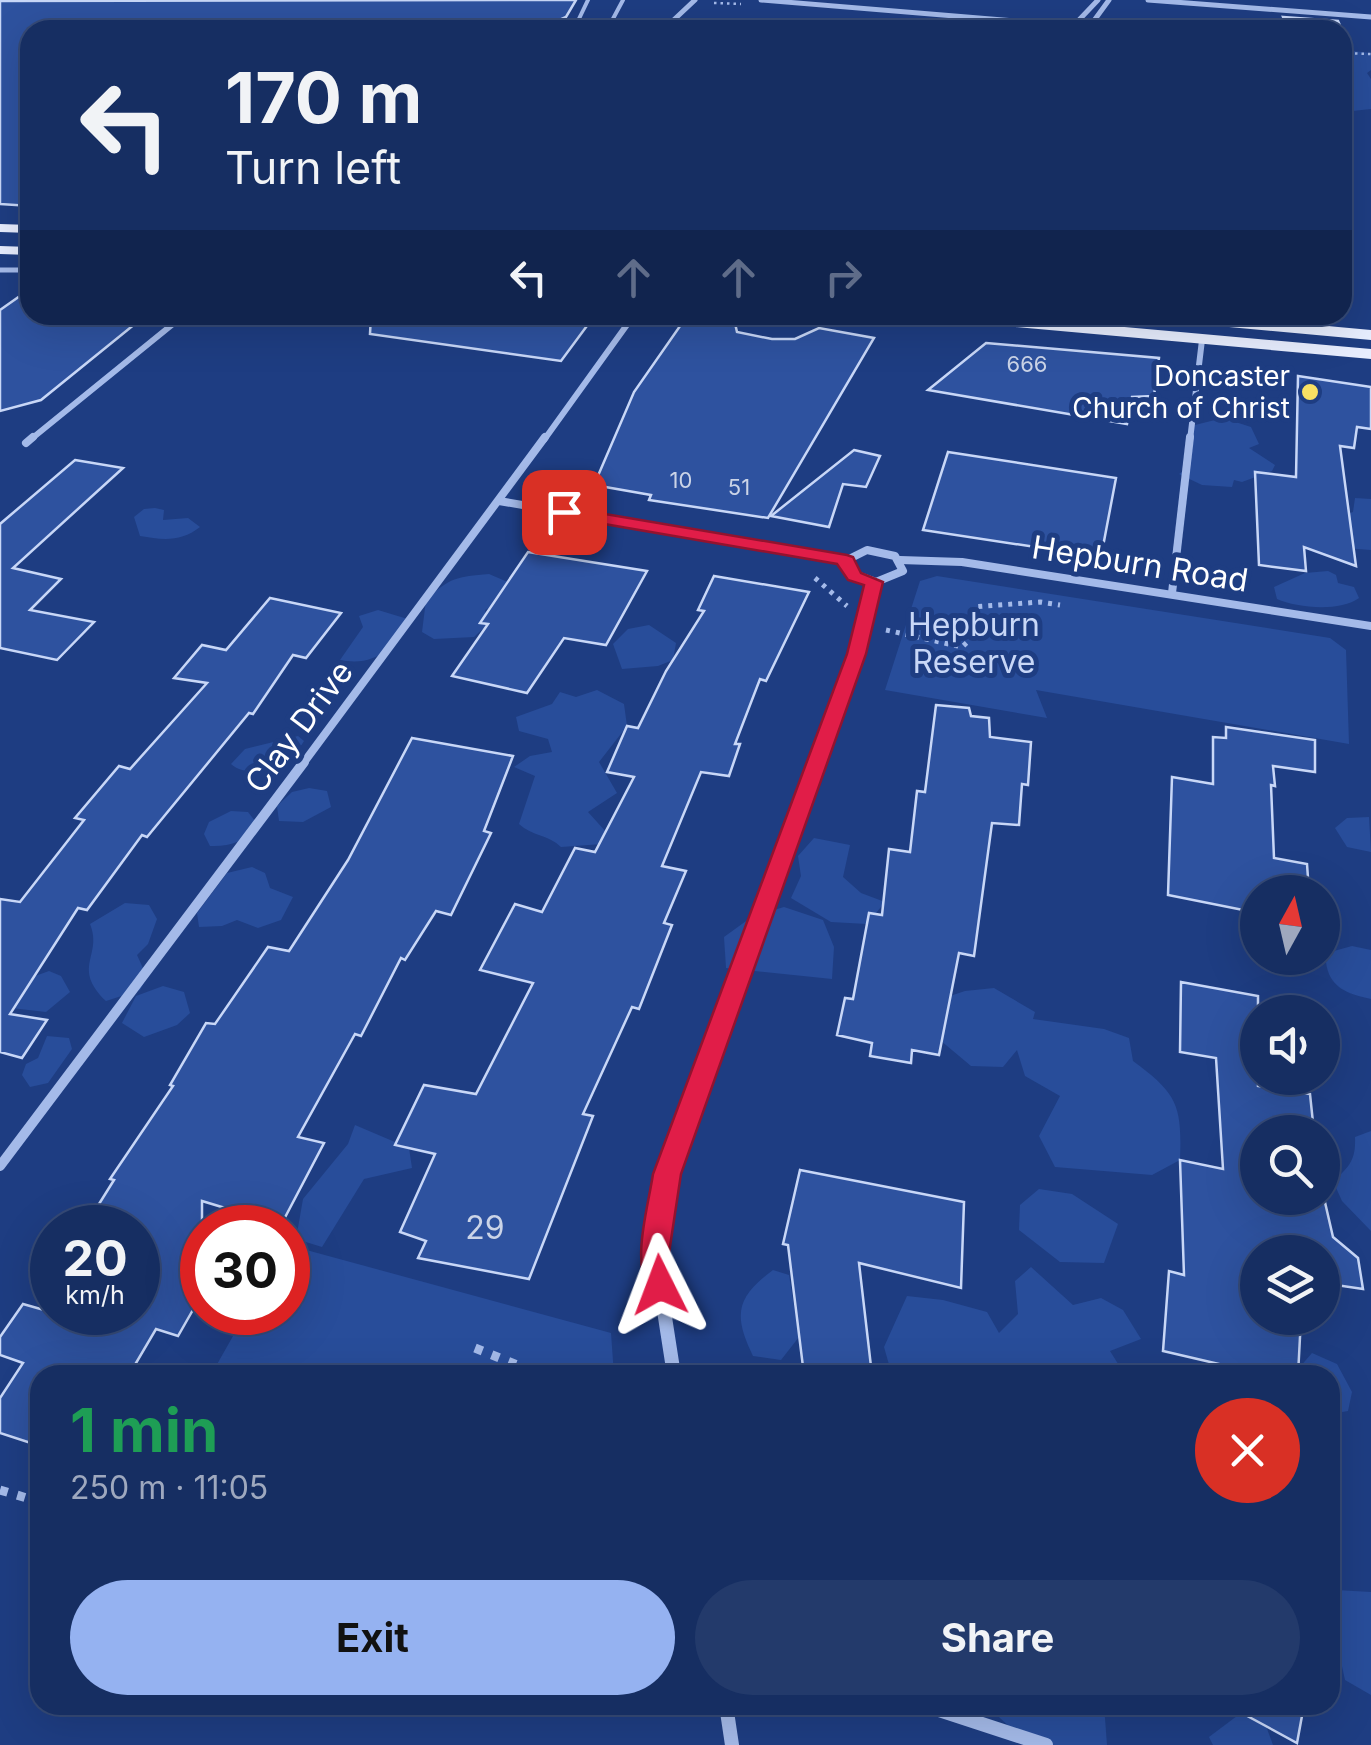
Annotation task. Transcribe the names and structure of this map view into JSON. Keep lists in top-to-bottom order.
{
  "streets": {
    "street": ["Hepburn Road", "Clay Drive"]
  },
  "parks": ["Hepburn Reserve"],
  "places": ["Doncaster Church of Christ"],
  "house_numbers": [
    "666",
    "10",
    "51",
    "29"
  ],
  "north": "top",
  "page": {
    "turn": ["170 m", "Turn left"],
    "speed": "20 km/h",
    "limit": "30",
    "heading": ["1 min", "250 m · 11:05"],
    "buttons": ["Exit", "Share"]
  }
}
